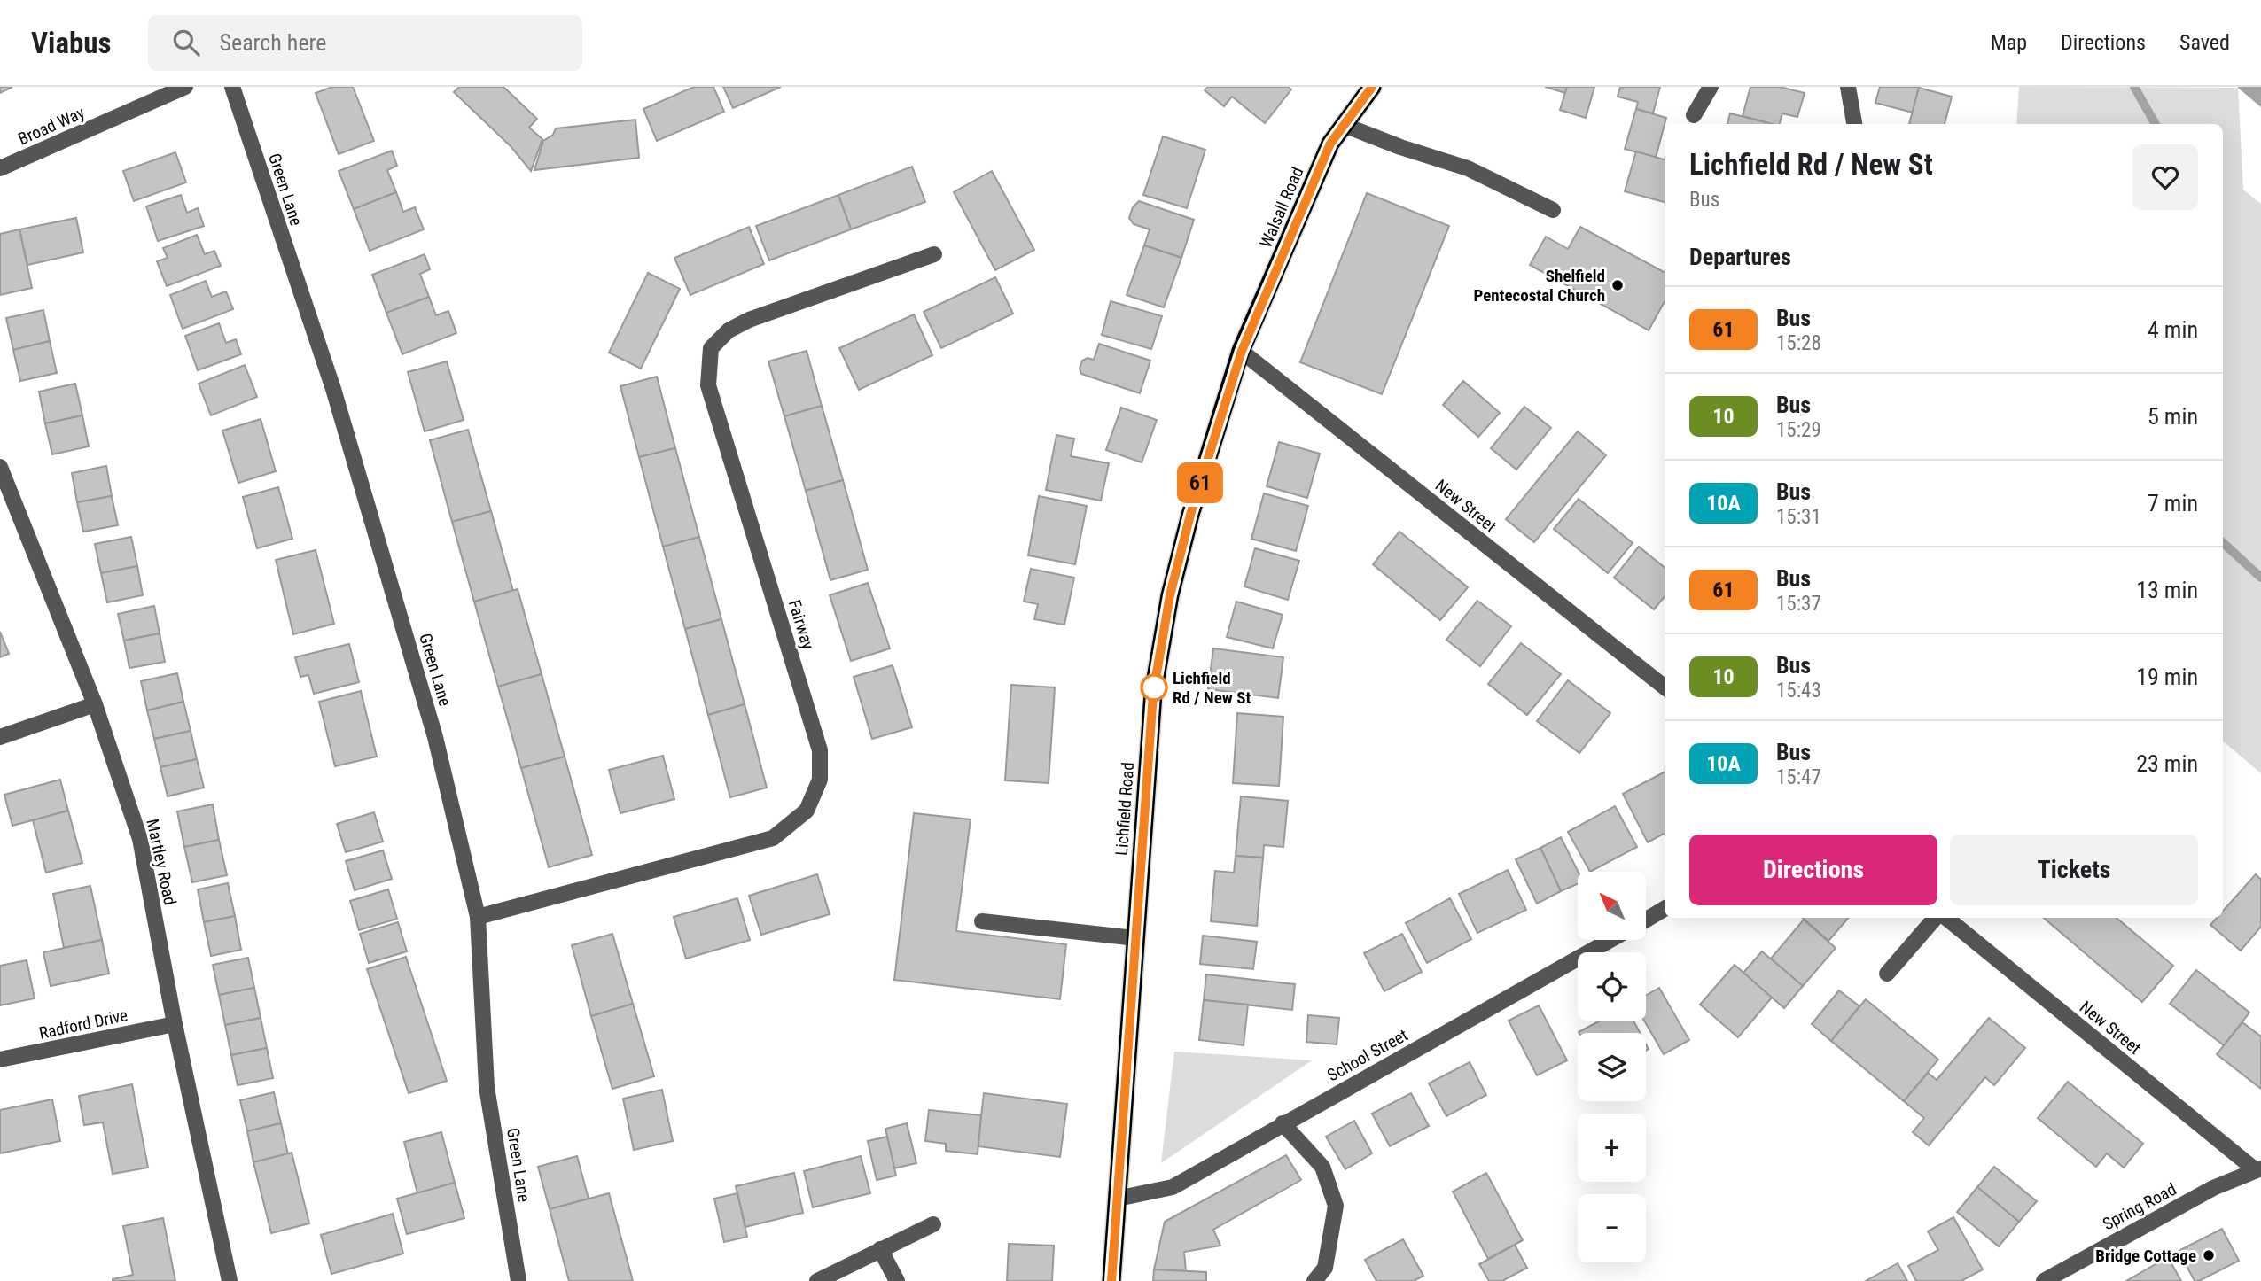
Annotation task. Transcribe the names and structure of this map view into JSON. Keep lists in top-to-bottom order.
{
  "streets": {
    "highway": ["Walsall Road", "Lichfield Road"],
    "street": [
      "Broad Way",
      "Green Lane",
      "New Street",
      "Fairway",
      "Martley Road",
      "Radford Drive",
      "School Street",
      "Spring Road"
    ]
  },
  "crossings": [
    ["Green Lane", "Fairway"],
    ["Walsall Road", "New Street"],
    ["Walsall Road", "Lichfield Road"],
    ["New Street", "Lichfield Road"],
    ["New Street", "Spring Road"],
    ["Lichfield Road", "School Street"],
    ["Martley Road", "Radford Drive"]
  ],
  "places": ["Shelfield Pentecostal Church", "Lichfield Rd / New St", "Bridge Cottage"],
  "lines": ["bus line 61"],
  "north": "top left",
  "page": {
    "header": "Viabus",
    "search": "Search here",
    "nav": ["Map", "Directions", "Saved"],
    "on_map": "61",
    "heading": [
      ["Lichfield Rd / New St", "Bus"],
      "Departures"
    ],
    "list": [
      {
        "mark": "61",
        "name": "Bus",
        "note": "15:28",
        "value": "4 min"
      },
      {
        "mark": "10",
        "name": "Bus",
        "note": "15:29",
        "value": "5 min"
      },
      {
        "mark": "10A",
        "name": "Bus",
        "note": "15:31",
        "value": "7 min"
      },
      {
        "mark": "61",
        "name": "Bus",
        "note": "15:37",
        "value": "13 min"
      },
      {
        "mark": "10",
        "name": "Bus",
        "note": "15:43",
        "value": "19 min"
      },
      {
        "mark": "10A",
        "name": "Bus",
        "note": "15:47",
        "value": "23 min"
      }
    ],
    "buttons": ["Directions", "Tickets"],
    "map_buttons": ["+", "−"]
  }
}
